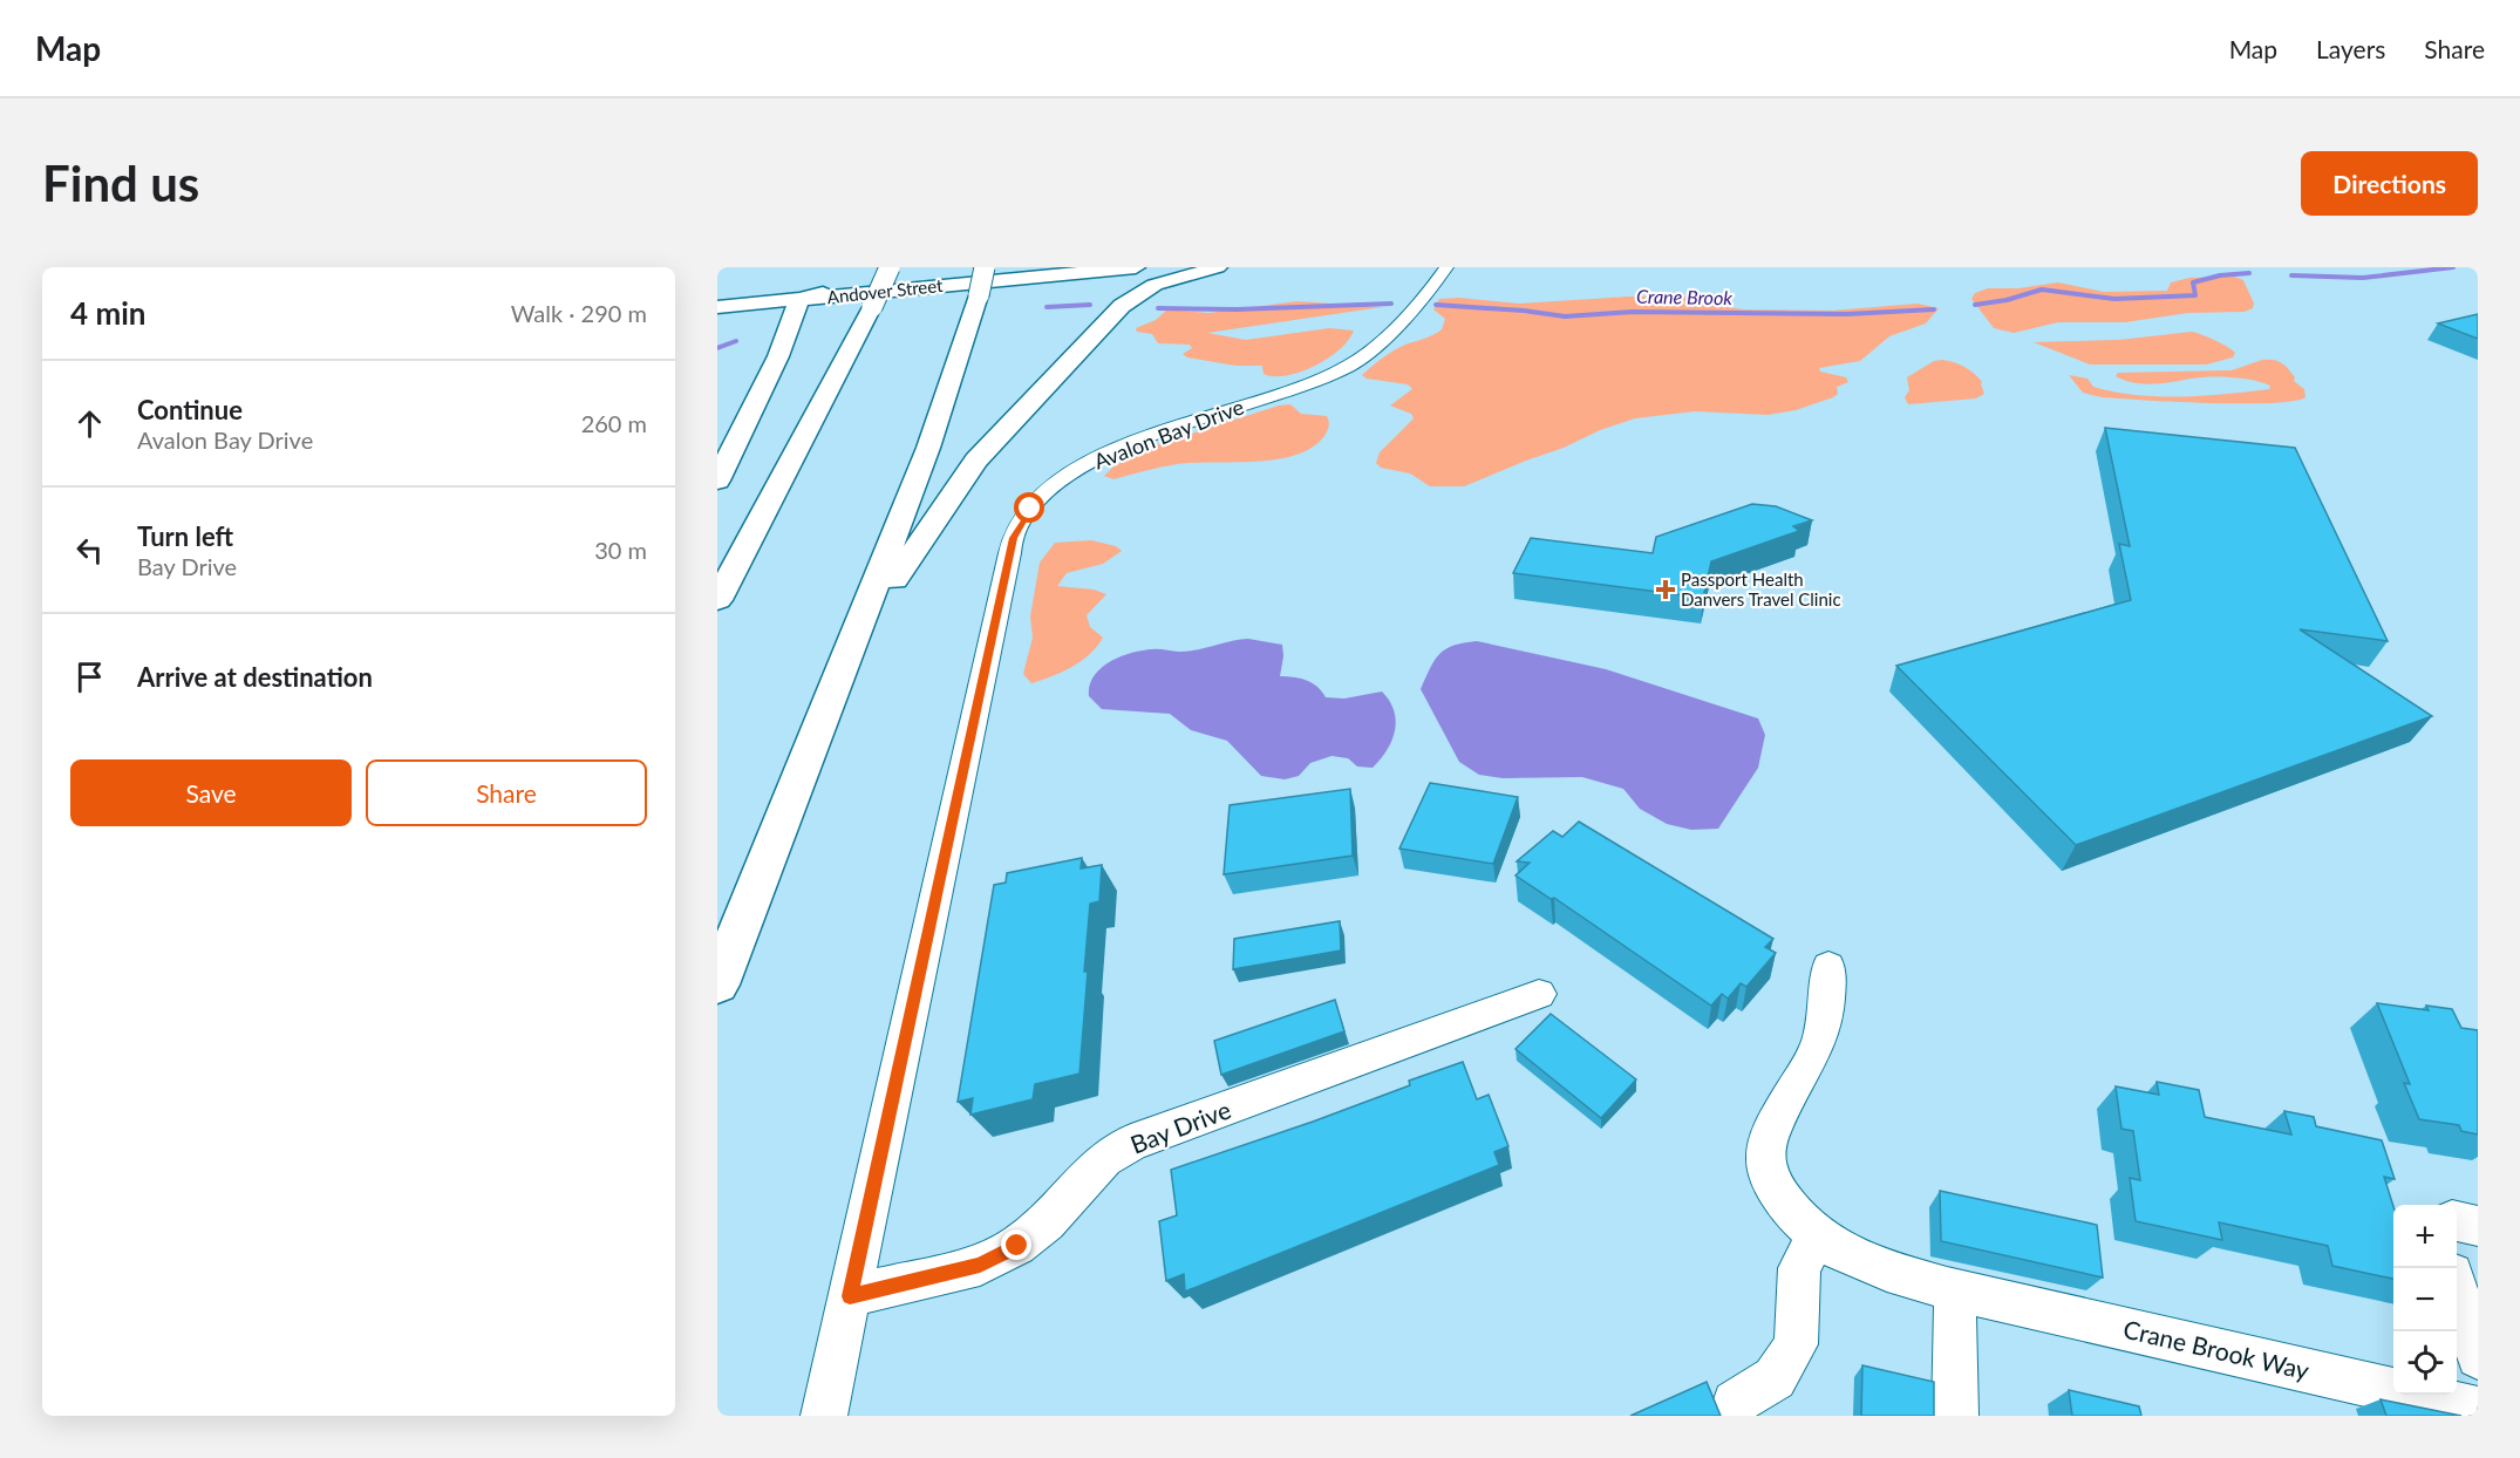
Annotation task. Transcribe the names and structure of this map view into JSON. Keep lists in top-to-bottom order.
{
  "streets": {
    "highway": ["Andover Street"],
    "street": ["Avalon Bay Drive", "Bay Drive", "Crane Brook Way"]
  },
  "crossings": [
    ["Avalon Bay Drive", "Bay Drive"]
  ],
  "water": ["Crane Brook"],
  "places": {
    "health": ["Passport Health Danvers Travel Clinic"]
  },
  "page": {
    "header": "Map",
    "nav": ["Map", "Layers", "Share"],
    "buttons": [
      "Directions",
      ["Save", "Share"]
    ],
    "title": "Find us",
    "heading": ["4 min", "Walk · 290 m"],
    "list": [
      ["Continue", "Avalon Bay Drive", "260 m"],
      ["Turn left", "Bay Drive", "30 m"],
      "Arrive at destination"
    ],
    "map_buttons": ["+", "−"]
  }
}
